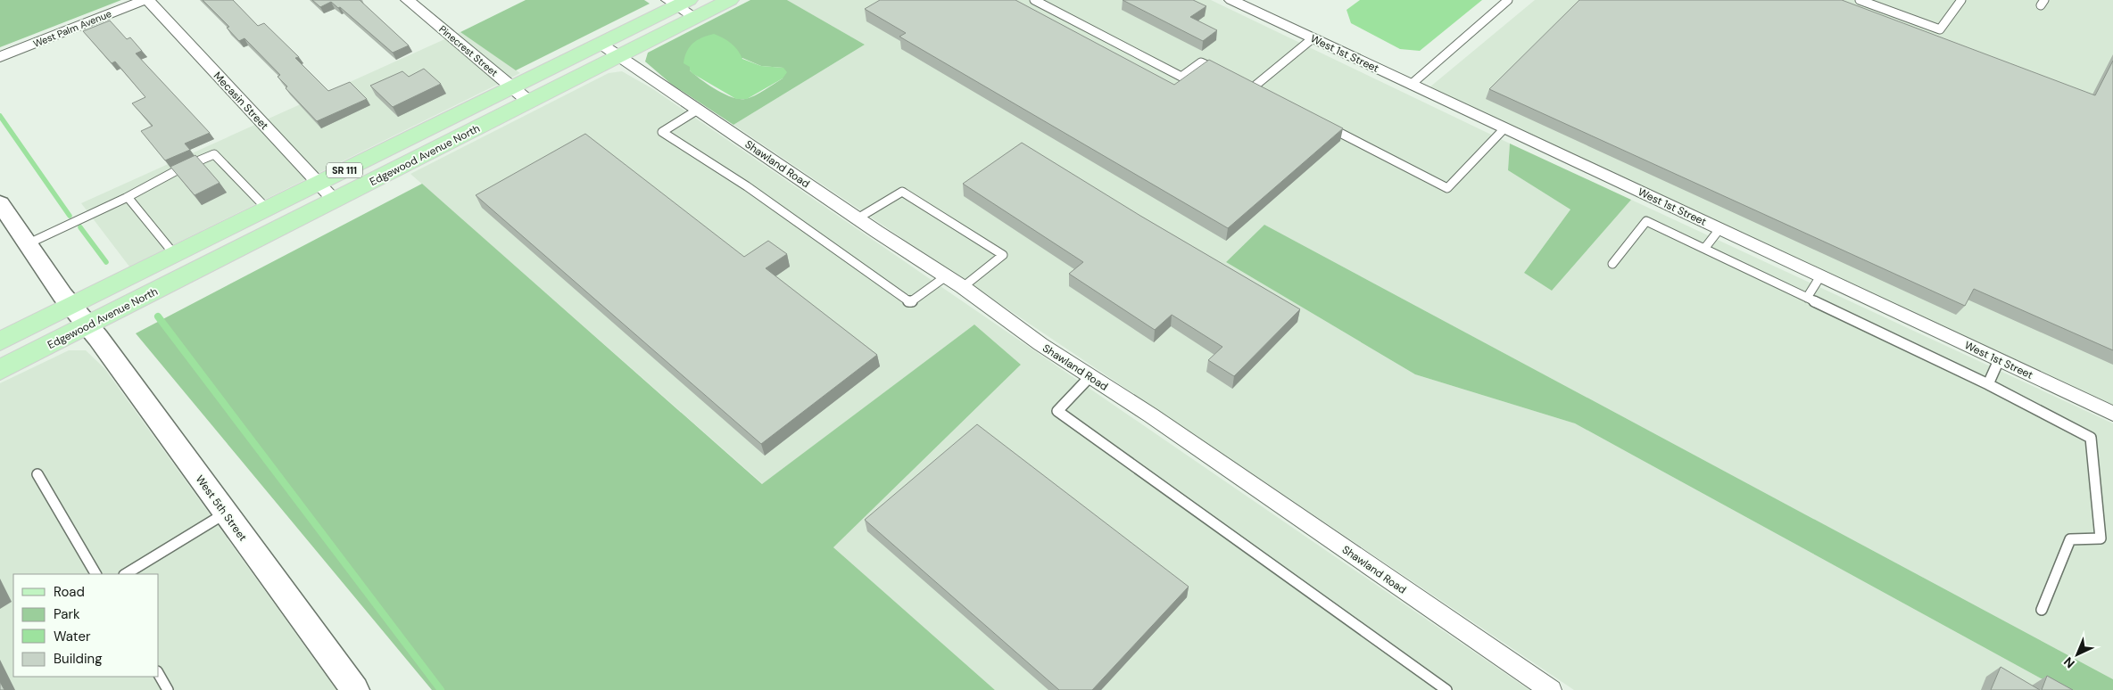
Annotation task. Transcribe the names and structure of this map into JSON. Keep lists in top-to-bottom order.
{
  "streets": {
    "main road": ["Edgewood Avenue North", "SR 111"],
    "street": [
      "West Palm Avenue",
      "Pinecrest Street",
      "West 1st Street",
      "Mecasin Street",
      "Shawland Road",
      "West 5th Street"
    ]
  },
  "crossings": [
    ["Pinecrest Street", "Edgewood Avenue North"],
    ["Mecasin Street", "Edgewood Avenue North"],
    ["Edgewood Avenue North", "Shawland Road"],
    ["Edgewood Avenue North", "West 5th Street"]
  ],
  "legend": [
    "Road",
    "Park",
    "Water",
    "Building"
  ],
  "north": "bottom left"
}
